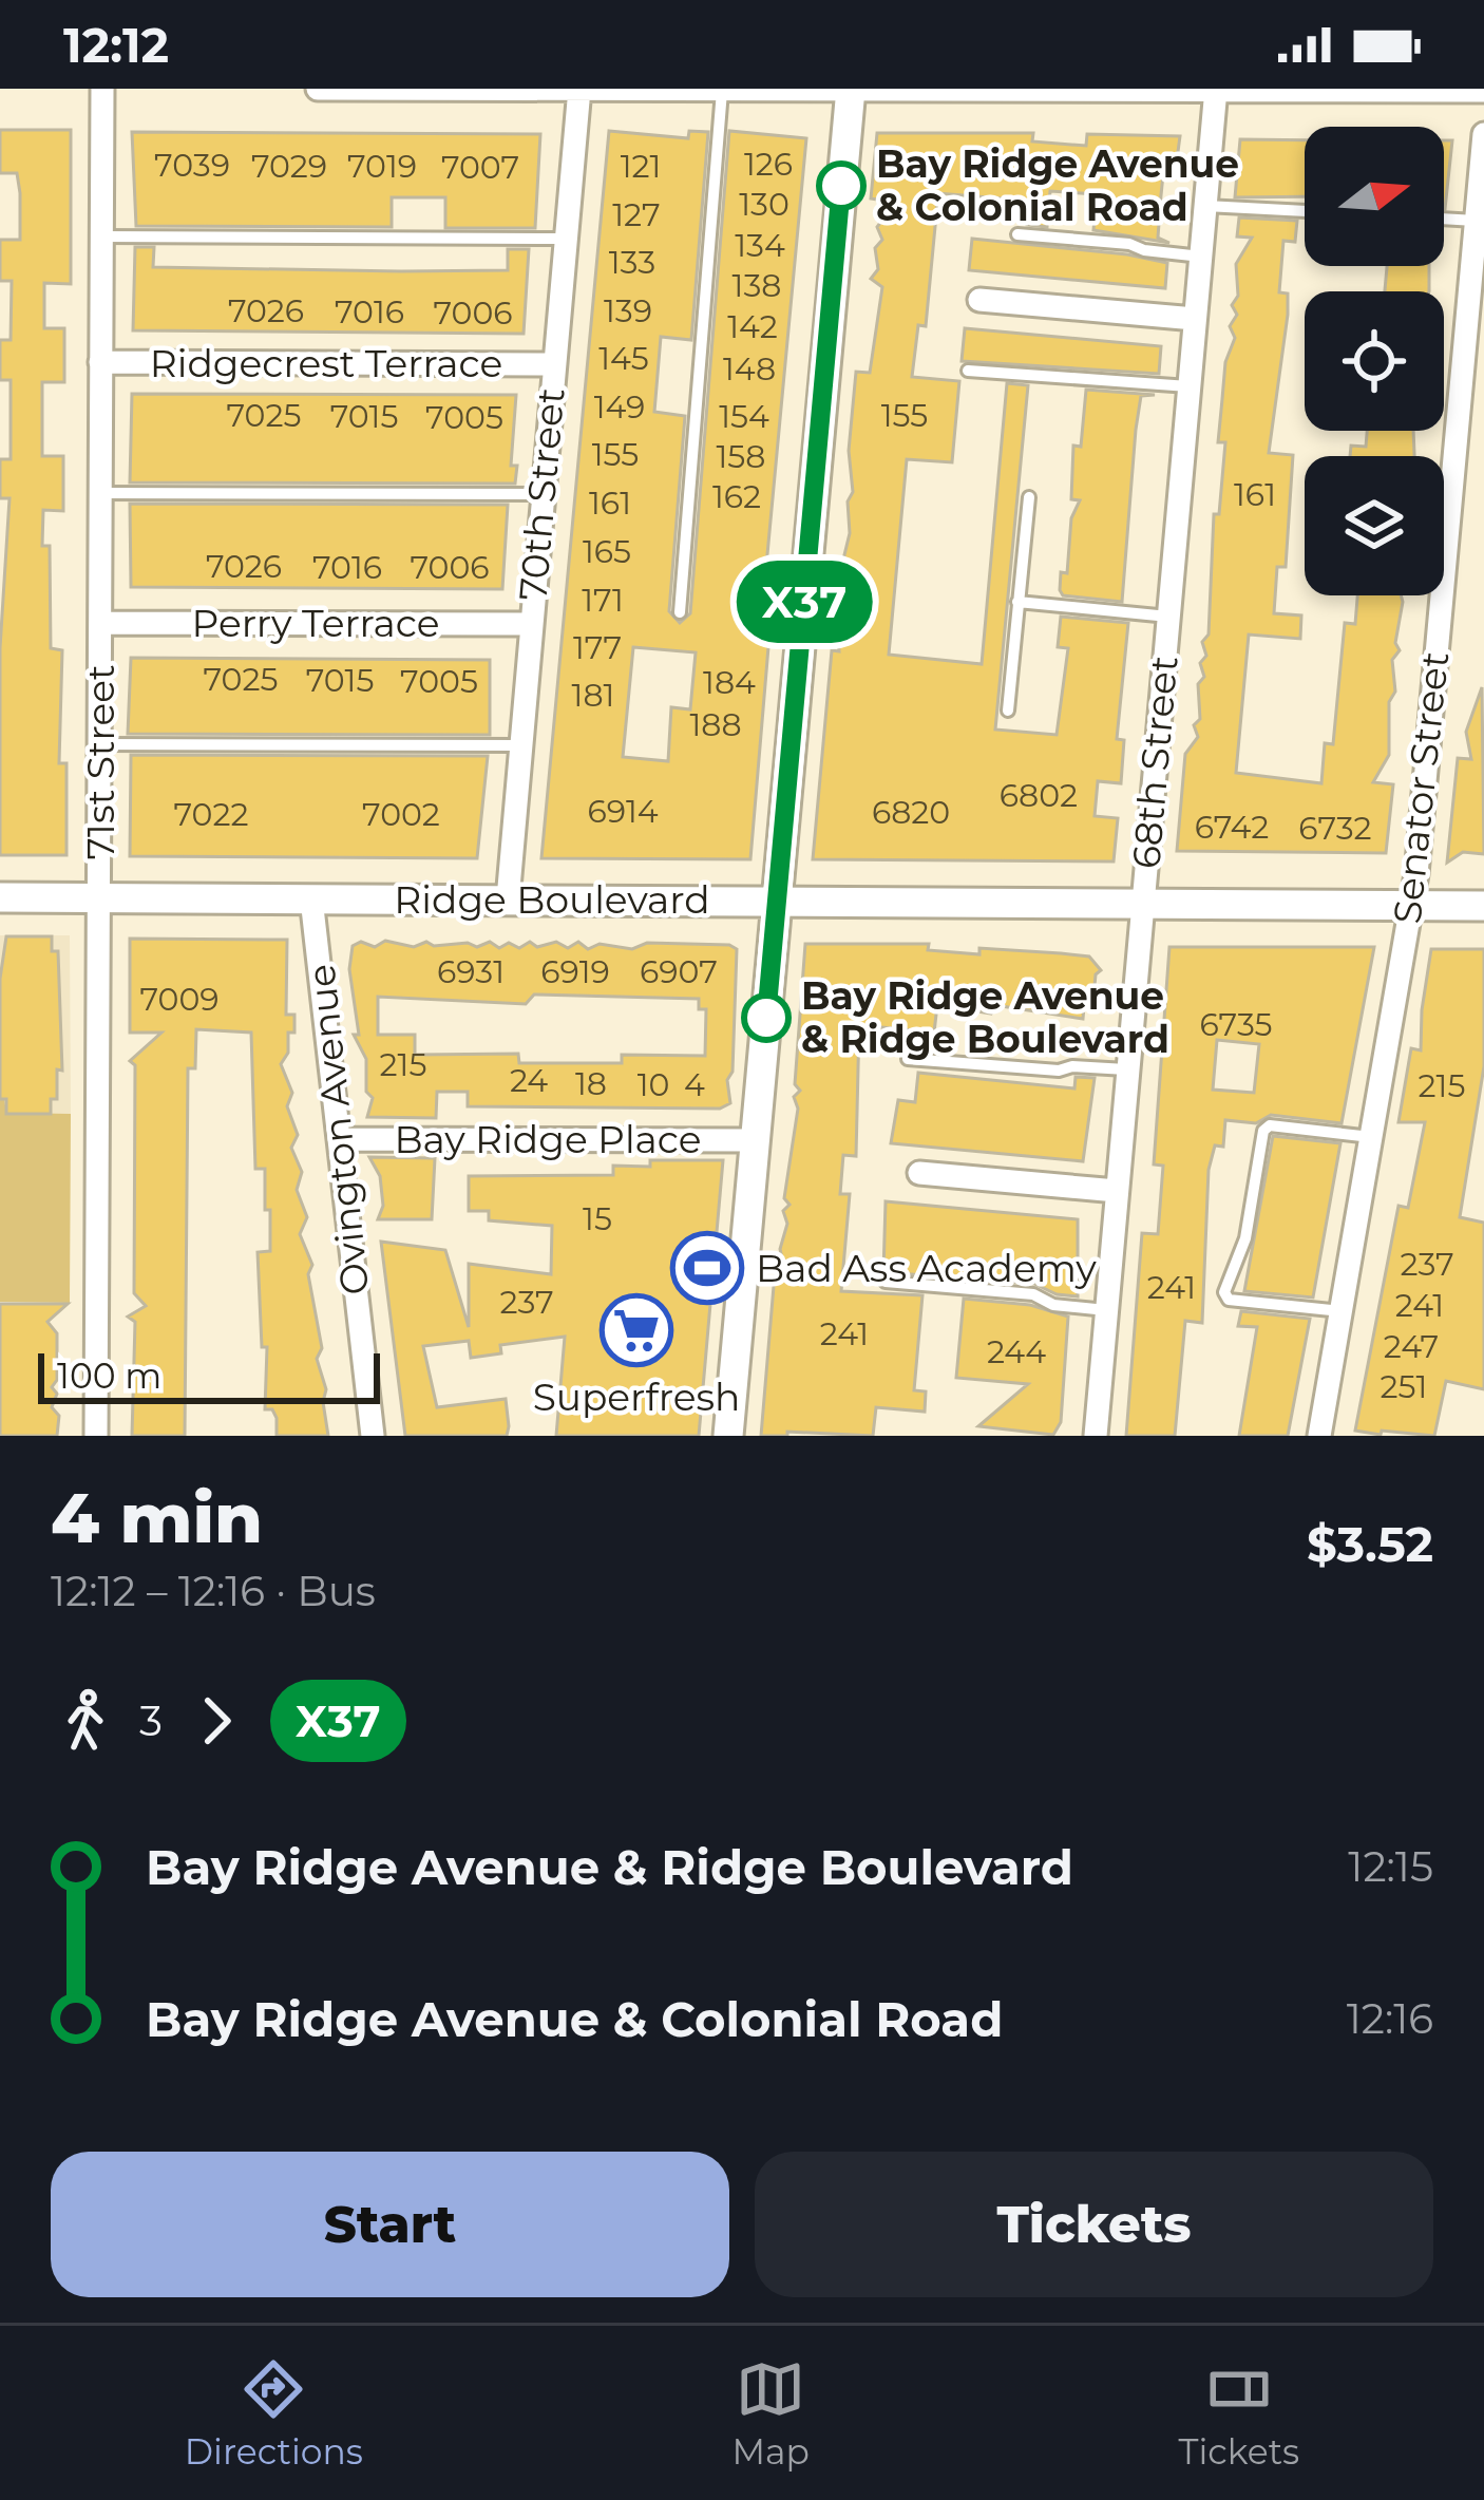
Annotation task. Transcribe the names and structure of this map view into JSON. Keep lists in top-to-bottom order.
{
  "streets": {
    "street": [
      "Ridgecrest Terrace",
      "70th Street",
      "Perry Terrace",
      "71st Street",
      "68th Street",
      "Senator Street",
      "Ridge Boulevard",
      "Ovington Avenue",
      "Bay Ridge Place"
    ]
  },
  "crossings": [
    ["Ridgecrest Terrace", "70th Street"],
    ["Ridgecrest Terrace", "71st Street"],
    ["70th Street", "Perry Terrace"],
    ["70th Street", "Ridge Boulevard"],
    ["Perry Terrace", "71st Street"],
    ["71st Street", "Ridge Boulevard"],
    ["68th Street", "Ridge Boulevard"],
    ["Senator Street", "Ridge Boulevard"],
    ["Ridge Boulevard", "Ovington Avenue"],
    ["Ovington Avenue", "Bay Ridge Place"]
  ],
  "places": {
    "other": ["Bay Ridge Avenue & Colonial Road", "Bay Ridge Avenue & Ridge Boulevard"],
    "sports": ["Bad Ass Academy"],
    "supermarket": ["Superfresh"]
  },
  "lines": ["bus line X37"],
  "house_numbers": [
    "126",
    "7039",
    "7029",
    "7019",
    "121",
    "7007",
    "130",
    "127",
    "134",
    "133",
    "138",
    "7026",
    "139",
    "7016",
    "7006",
    "142",
    "145",
    "148",
    "149",
    "7025",
    "155",
    "7015",
    "154",
    "7005",
    "155",
    "158",
    "161",
    "162",
    "161",
    "165",
    "7026",
    "7016",
    "7006",
    "171",
    "177",
    "7025",
    "7015",
    "7005",
    "184",
    "181",
    "188",
    "6802",
    "6914",
    "6820",
    "7022",
    "7002",
    "6742",
    "6732",
    "6931",
    "6919",
    "6907",
    "7009",
    "6735",
    "215",
    "24",
    "18",
    "10",
    "4",
    "215",
    "15",
    "237",
    "241",
    "237",
    "241",
    "241",
    "247",
    "244",
    "251"
  ],
  "scale_bar": "100 m",
  "north": "right",
  "page": {
    "status": "12:12",
    "on_map": "X37",
    "scale": "100 m",
    "heading": ["4 min", "12:12 – 12:16 · Bus", "$3.52"],
    "legs": ["3", "X37"],
    "list": [
      {
        "name": "Bay Ridge Avenue & Ridge Boulevard",
        "value": "12:15"
      },
      {
        "name": "Bay Ridge Avenue & Colonial Road",
        "value": "12:16"
      }
    ],
    "buttons": ["Start", "Tickets"],
    "tabs": ["Directions", "Map", "Tickets"]
  }
}
